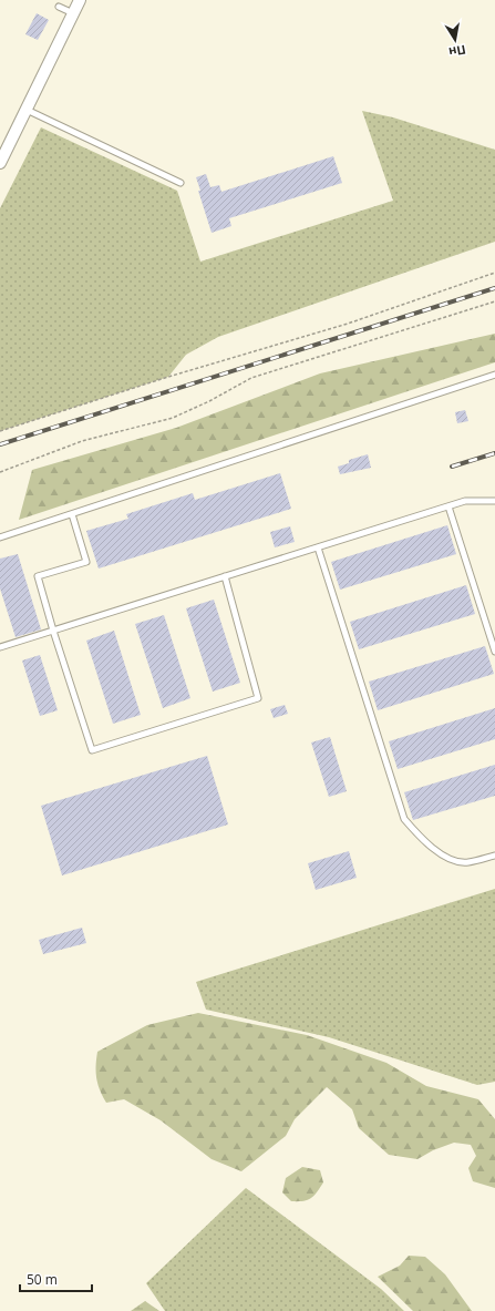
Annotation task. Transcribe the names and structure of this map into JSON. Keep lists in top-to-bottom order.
{
  "scale_bar": "50 m",
  "north": "bottom"
}
